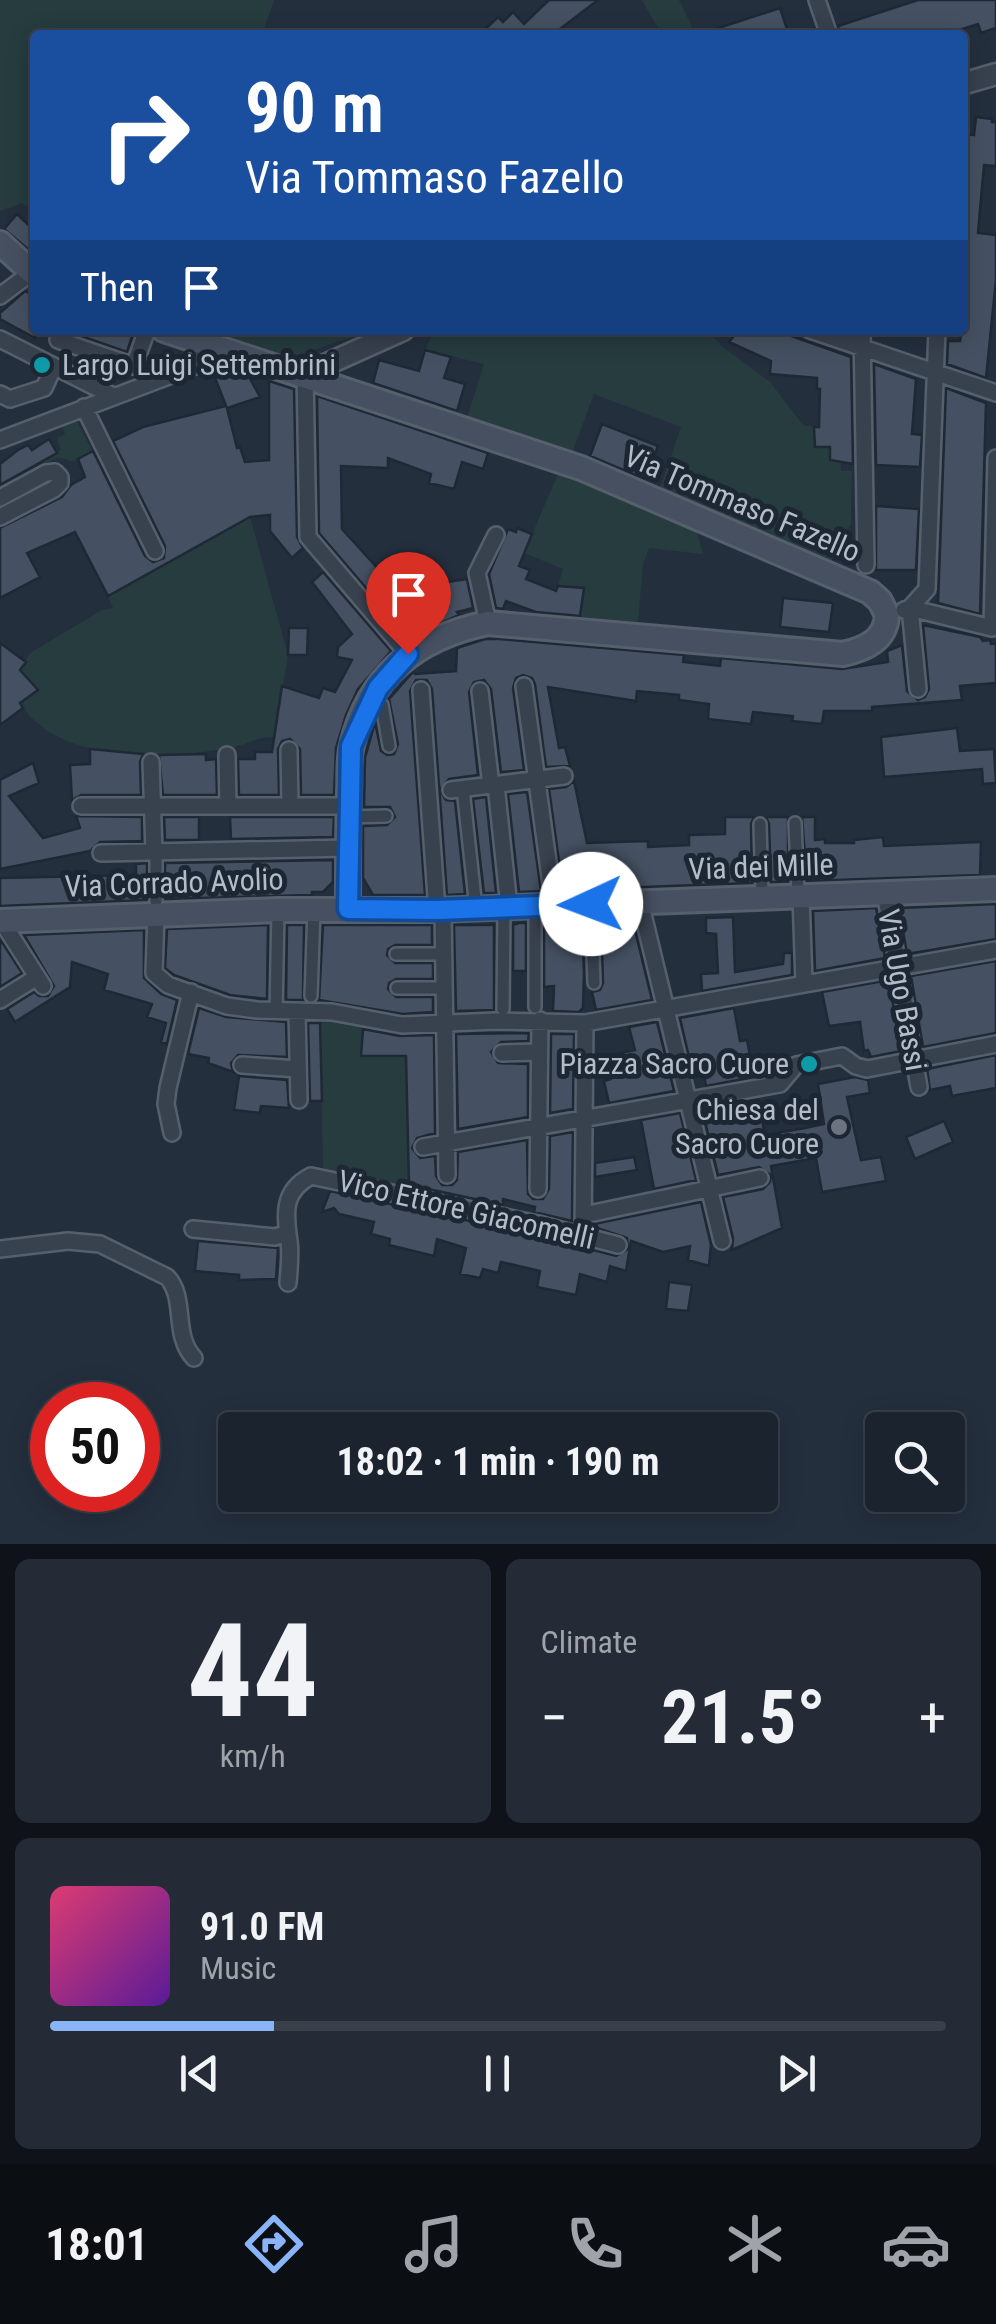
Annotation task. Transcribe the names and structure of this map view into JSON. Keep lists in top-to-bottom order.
{
  "streets": {
    "main road": ["Via Tommaso Fazello", "Via dei Mille", "Via Corrado Avolio"],
    "street": ["Via Ugo Bassi", "Vico Ettore Giacomelli"]
  },
  "crossings": [
    ["Via dei Mille", "Via Corrado Avolio"],
    ["Via dei Mille", "Via Ugo Bassi"]
  ],
  "places": ["Largo Luigi Settembrini", "Piazza Sacro Cuore", "Chiesa del Sacro Cuore"],
  "page": {
    "turn": ["90 m", "Via Tommaso Fazello"],
    "then": "Then",
    "limit": "50",
    "trip": "18:02 · 1 min · 190 m",
    "tile": [
      ["44", "km/h"],
      "Climate"
    ],
    "heat": ["−", "21.5°", "+"],
    "song": ["91.0 FM", "Music"],
    "tabs": "18:01"
  }
}
